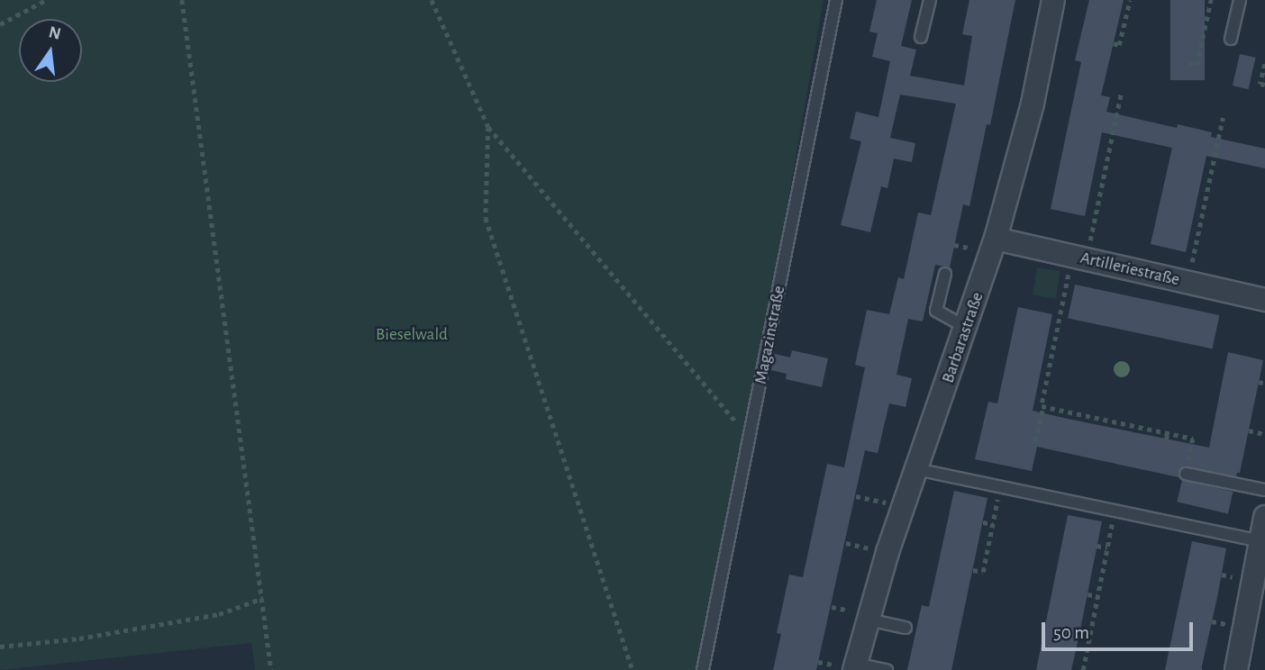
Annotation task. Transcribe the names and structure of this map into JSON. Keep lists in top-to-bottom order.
{
  "streets": {
    "street": ["Artilleriestraße", "Barbarastraße"],
    "lane": ["Magazinstraße"]
  },
  "crossings": [
    ["Artilleriestraße", "Barbarastraße"]
  ],
  "parks": ["Bieselwald"],
  "scale_bar": "50 m",
  "north": "top"
}
